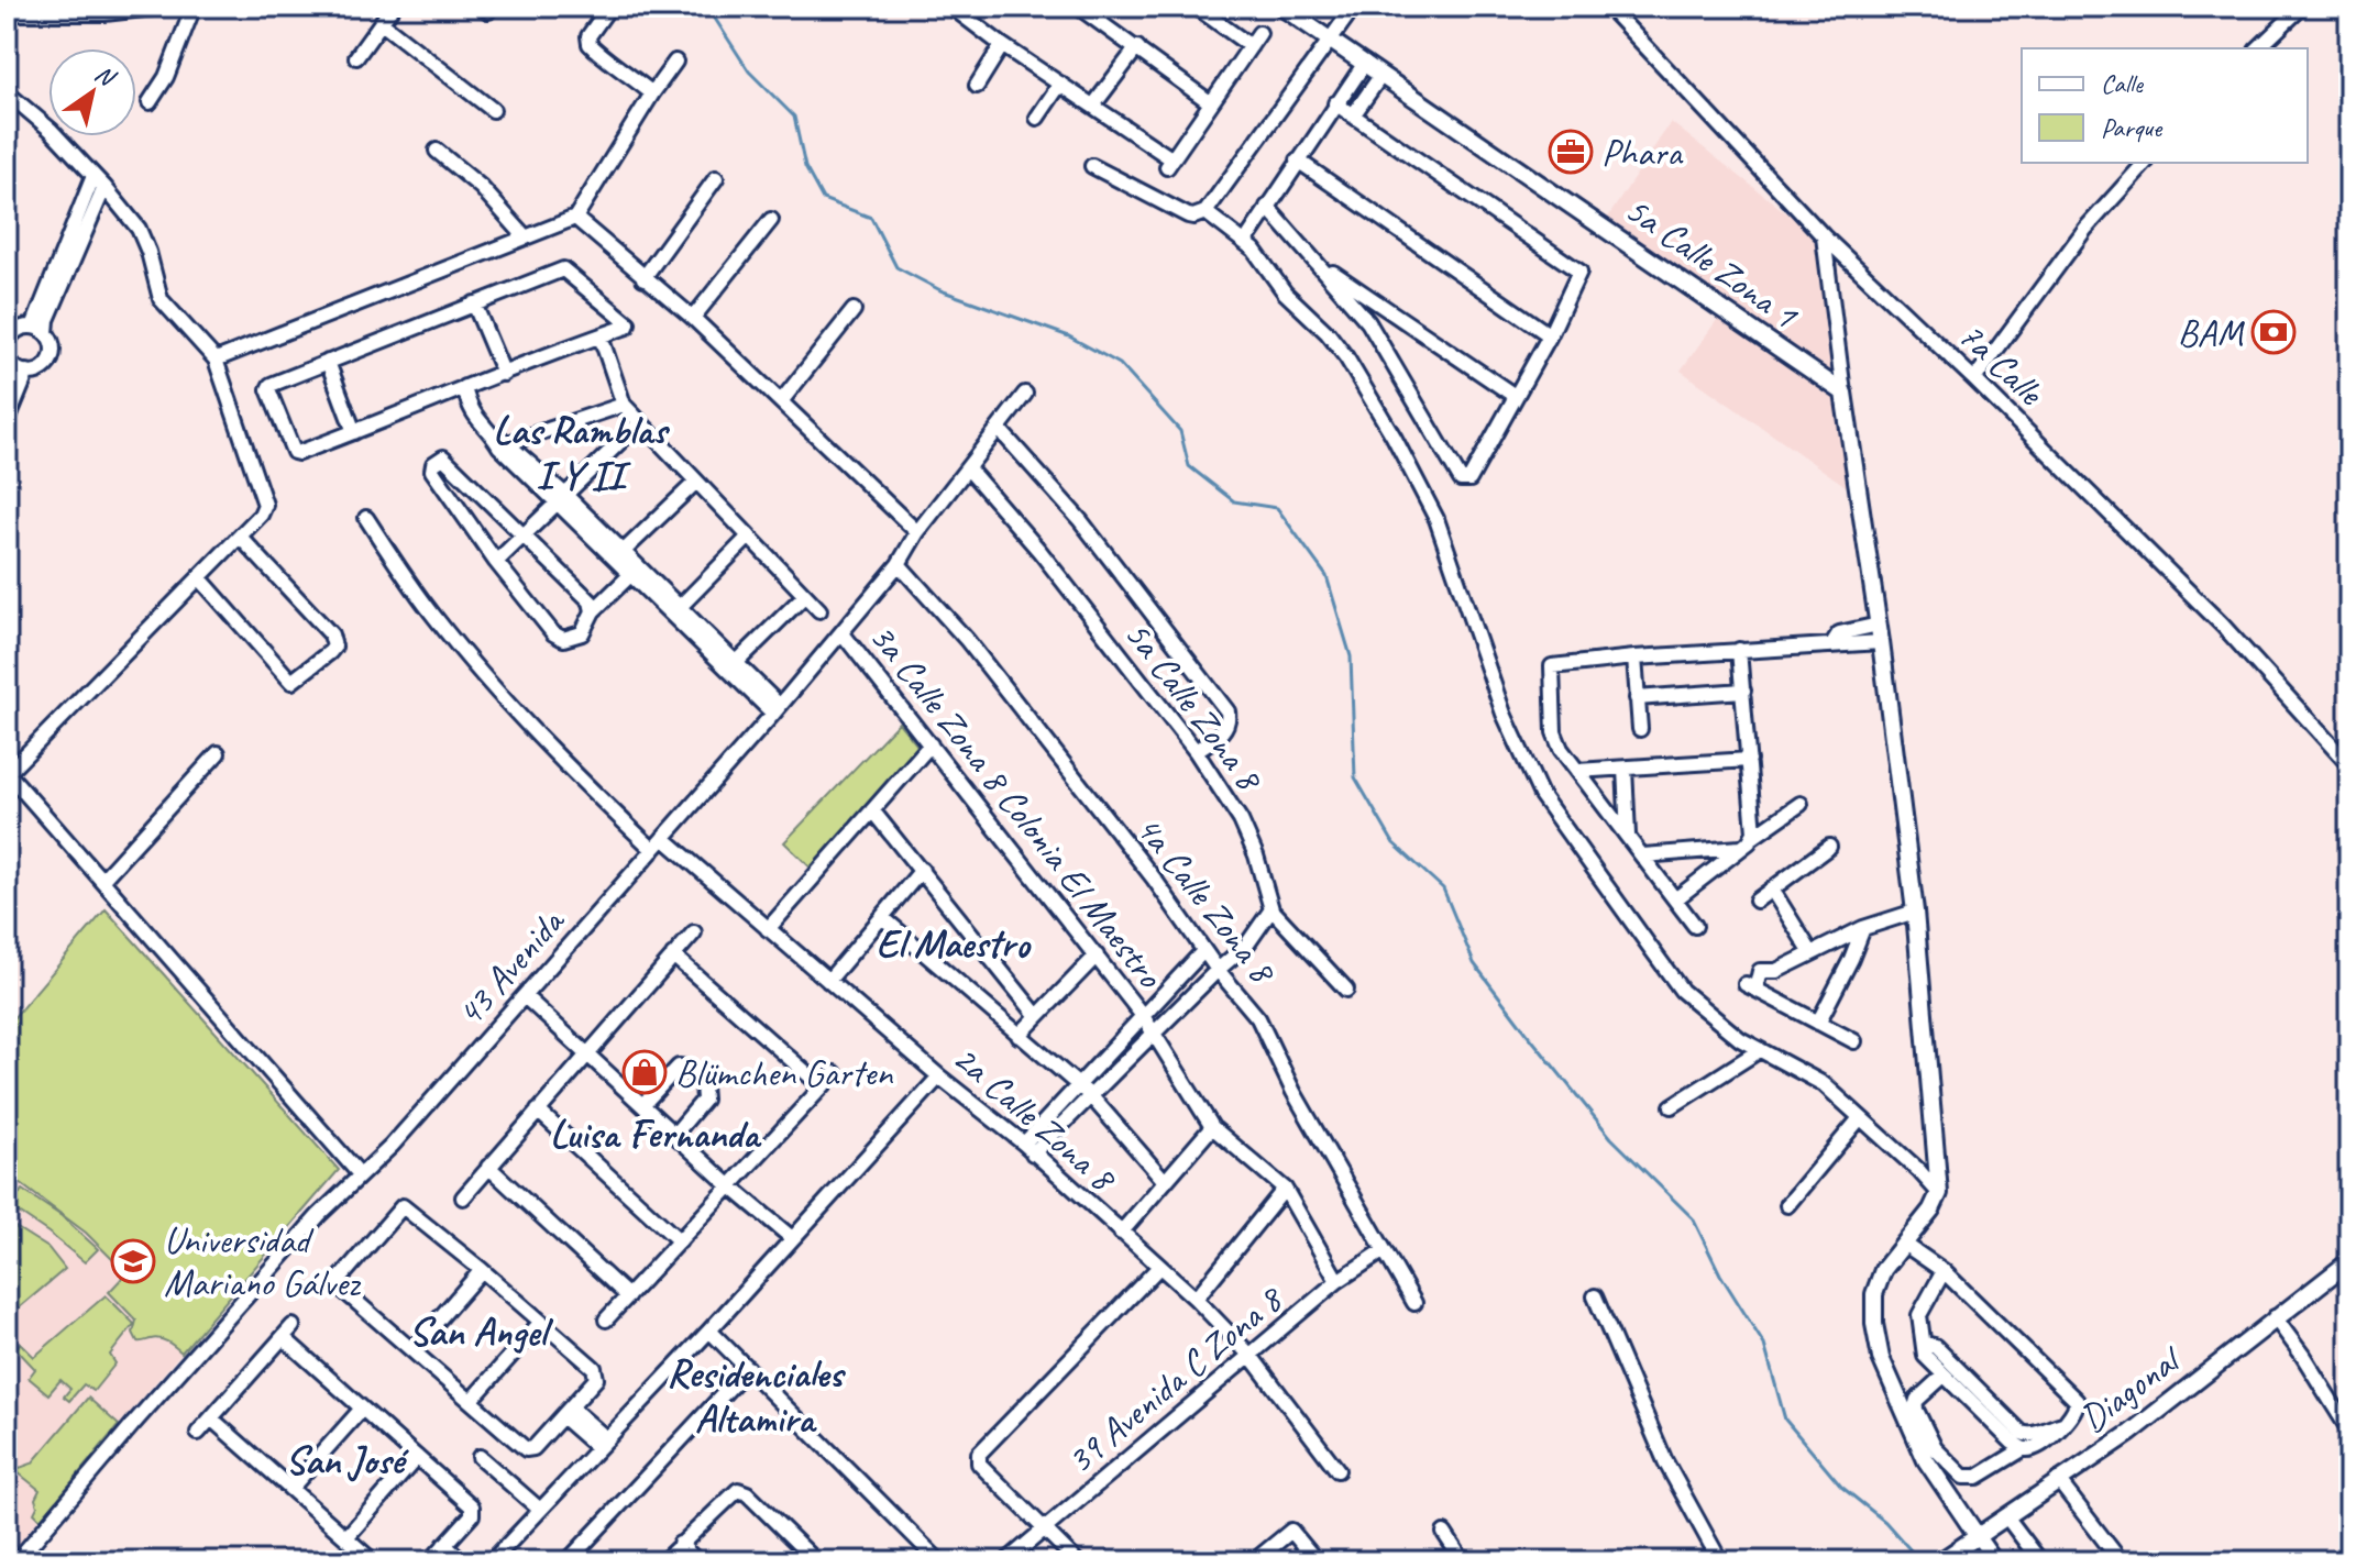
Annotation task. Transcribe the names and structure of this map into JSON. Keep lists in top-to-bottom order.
{
  "streets": {
    "street": [
      "5a Calle Zona 1",
      "7a Calle",
      "5a Calle Zona 8",
      "3a Calle Zona 8 Colonia El Maestro",
      "4a Calle Zona 8",
      "43 Avenida",
      "2a Calle Zona 8",
      "39 Avenida C Zona 8",
      "Diagonal"
    ]
  },
  "crossings": [
    ["5a Calle Zona 8", "43 Avenida"],
    ["3a Calle Zona 8 Colonia El Maestro", "43 Avenida"],
    ["3a Calle Zona 8 Colonia El Maestro", "39 Avenida C Zona 8"],
    ["4a Calle Zona 8", "43 Avenida"],
    ["4a Calle Zona 8", "39 Avenida C Zona 8"],
    ["43 Avenida", "2a Calle Zona 8"],
    ["2a Calle Zona 8", "39 Avenida C Zona 8"]
  ],
  "districts": [
    "Las Ramblas I Y II",
    "El Maestro",
    "Luisa Fernanda",
    "San Angel",
    "Residenciales Altamira",
    "San José"
  ],
  "places": {
    "office": ["Phara"],
    "bank": ["BAM"],
    "shop": ["Blümchen Garten"],
    "school or university": ["Universidad Mariano Gálvez"]
  },
  "legend": ["Calle", "Parque"],
  "north": "top right"
}
